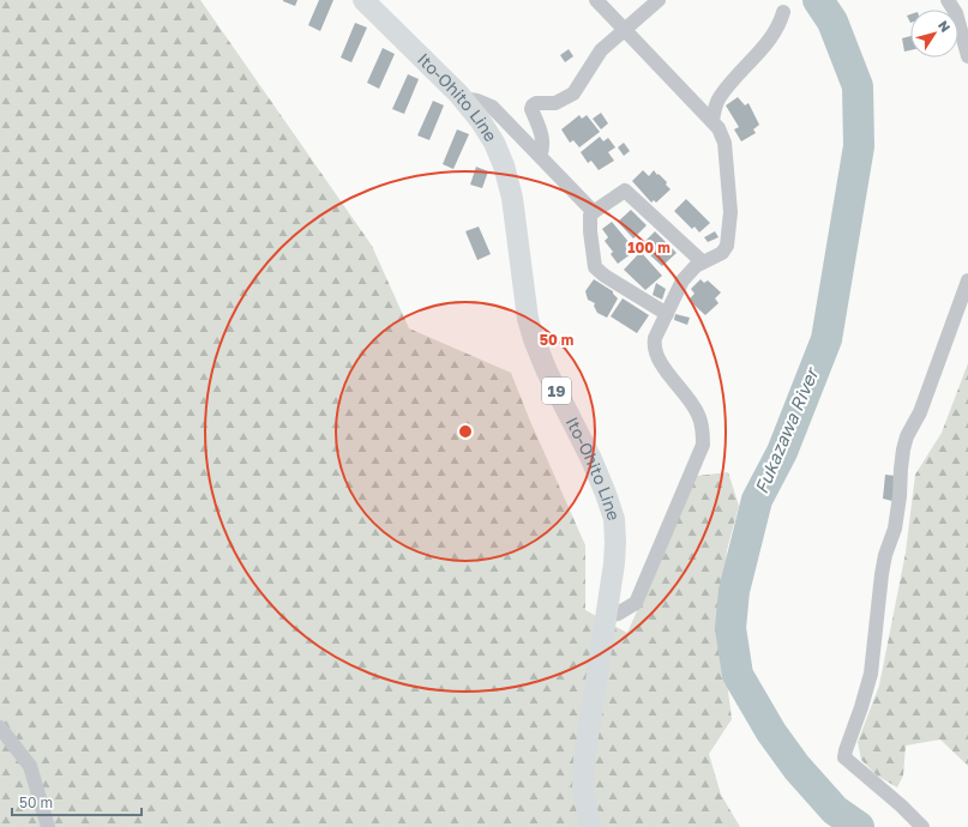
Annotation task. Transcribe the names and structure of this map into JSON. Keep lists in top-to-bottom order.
{
  "streets": {
    "main road": ["Ito-Ohito Line", "19"]
  },
  "water": ["Fukazawa River"],
  "scale_bar": "50 m",
  "north": "top right",
  "rings": ["100 m", "50 m"]
}
